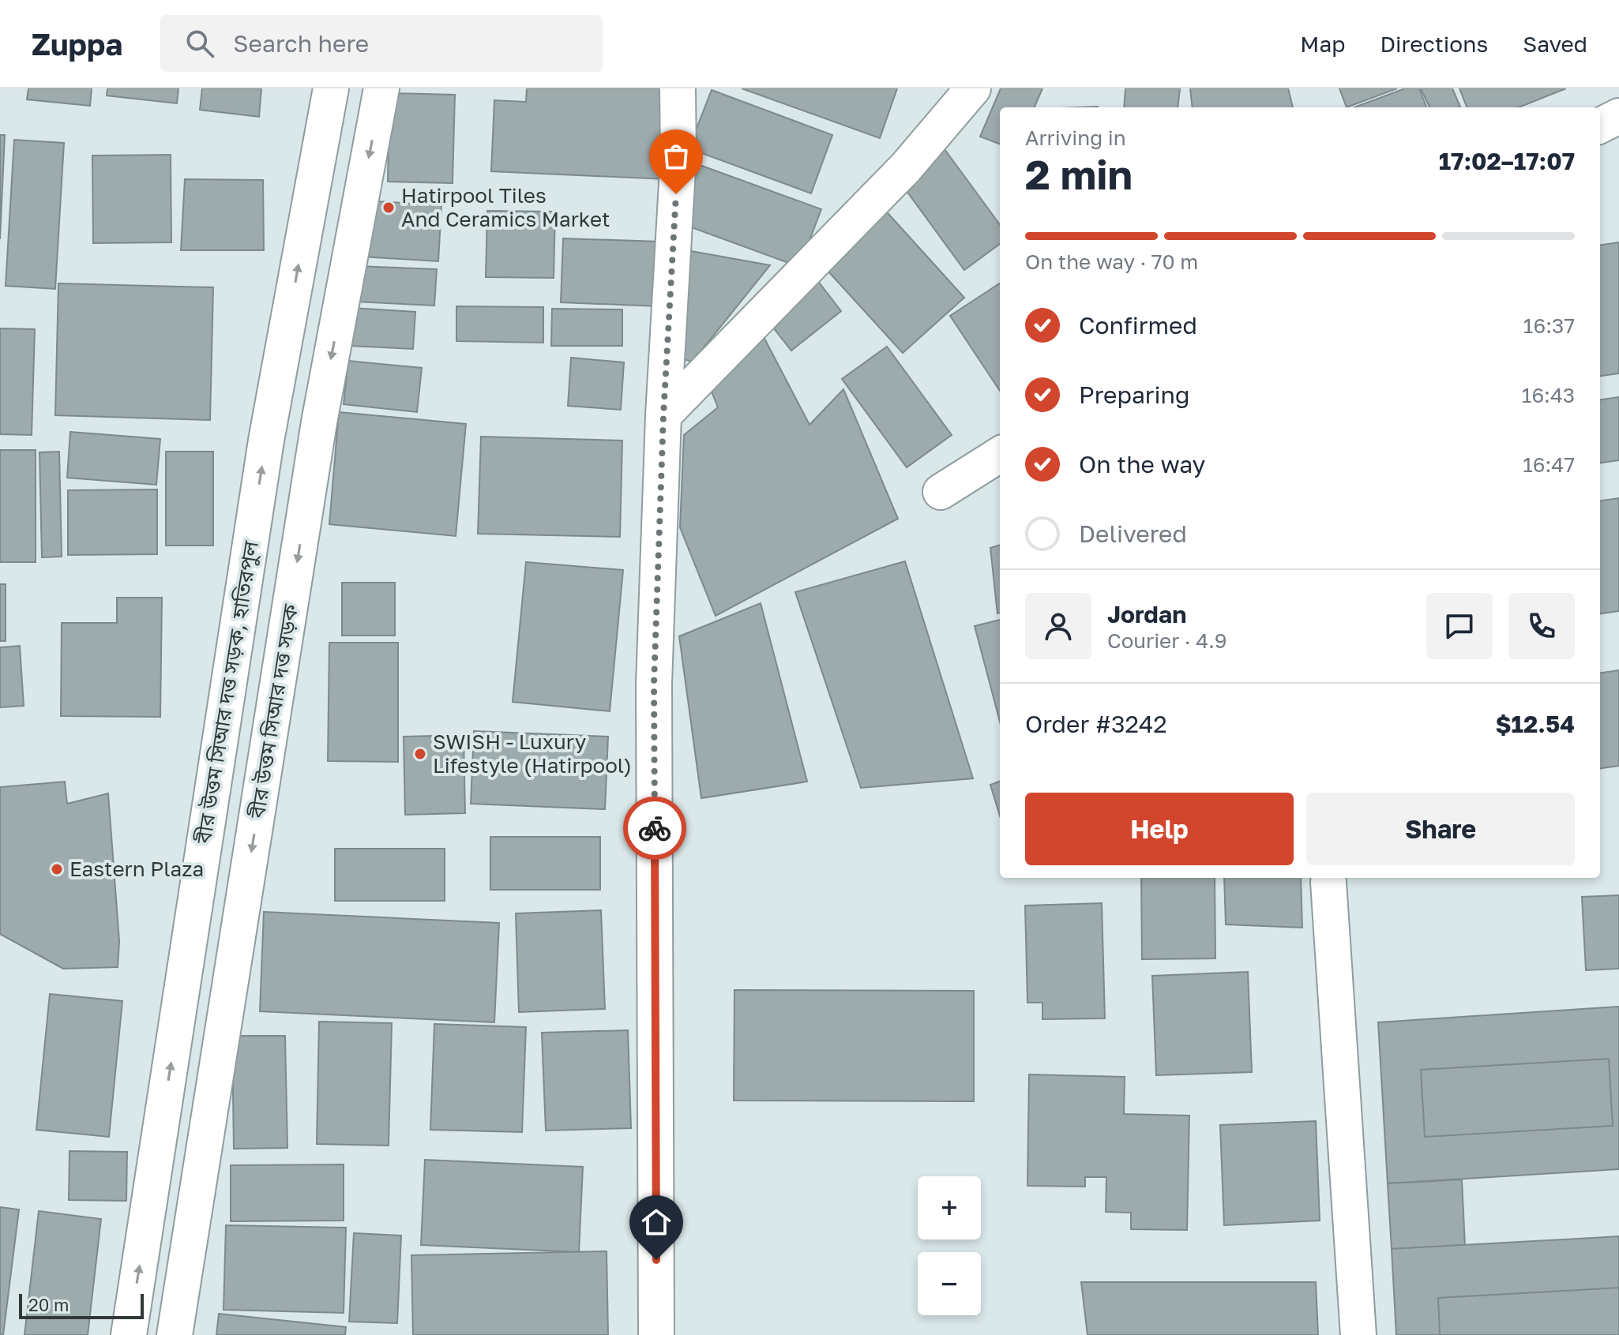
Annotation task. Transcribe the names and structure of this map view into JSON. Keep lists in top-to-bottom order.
{
  "streets": {
    "main road": ["বীর উত্তম সিআর দত্ত সড়ক, হাতিরপুল", "বীর উত্তম সিআর দত্ত সড়ক"]
  },
  "one_way": ["বীর উত্তম সিআর দত্ত সড়ক, হাতিরপুল", "বীর উত্তম সিআর দত্ত সড়ক"],
  "places": ["Hatirpool Tiles And Ceramics Market", "SWISH - Luxury Lifestyle (Hatirpool)", "Eastern Plaza"],
  "scale_bar": "20 m",
  "page": {
    "header": "Zuppa",
    "search": "Search here",
    "nav": ["Map", "Directions", "Saved"],
    "heading": ["2 min", "Arriving in", "17:02–17:07"],
    "panel": [
      "Jordan",
      "Courier · 4.9",
      "Order #3242",
      "$12.54"
    ],
    "bar": "On the way · 70 m",
    "list": [
      ["Confirmed", "16:37"],
      ["Preparing", "16:43"],
      ["On the way", "16:47"],
      "Delivered"
    ],
    "buttons": ["Help", "Share"],
    "map_buttons": ["+", "−"],
    "scale": "20 m"
  }
}
